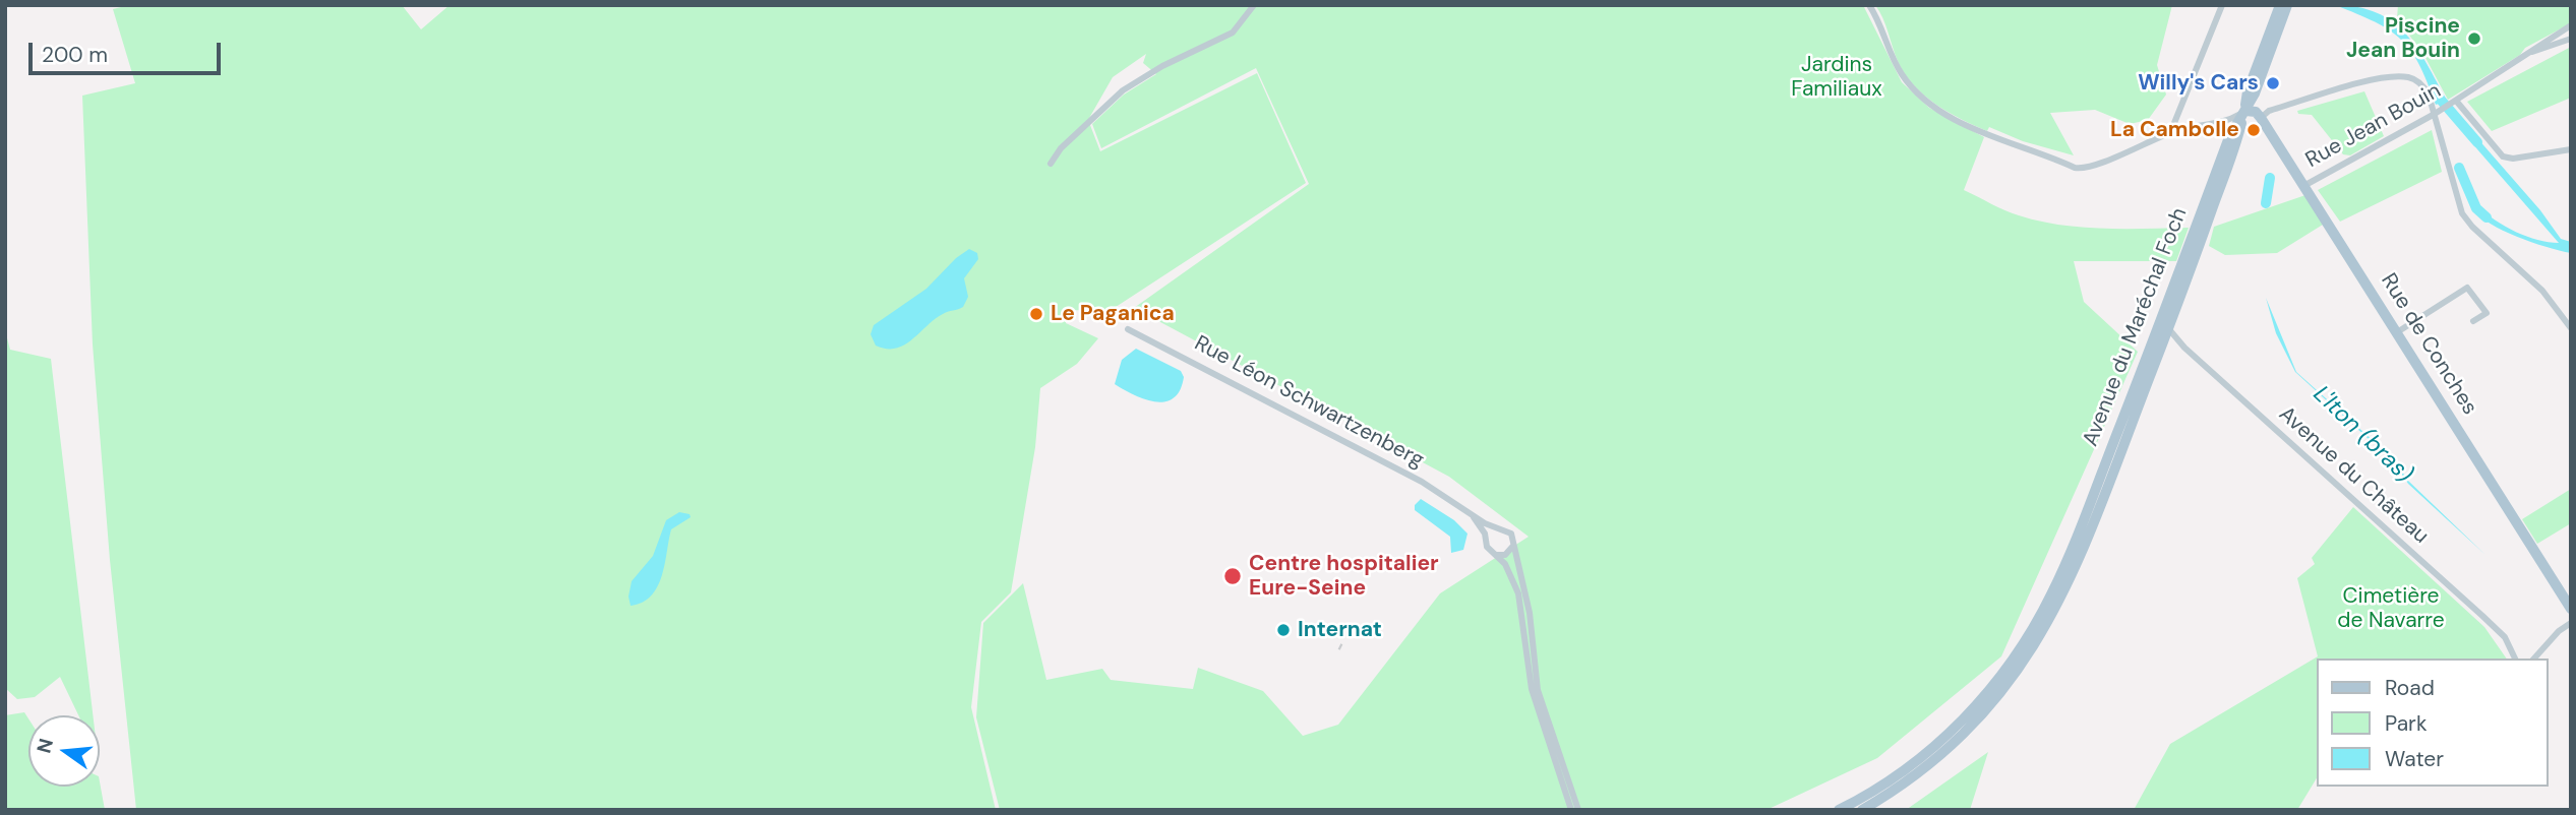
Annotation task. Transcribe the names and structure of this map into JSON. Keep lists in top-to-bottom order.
{
  "streets": {
    "main road": ["Avenue du Maréchal Foch", "Rue de Conches"],
    "street": ["Rue Jean Bouin", "Rue Léon Schwartzenberg", "Avenue du Château"]
  },
  "crossings": [
    ["Rue Jean Bouin", "Rue de Conches"],
    ["Avenue du Maréchal Foch", "Avenue du Château"]
  ],
  "water": ["L'Iton (bras)"],
  "parks": ["Jardins Familiaux", "Cimetière de Navarre"],
  "places": [
    "Piscine Jean Bouin",
    "Willy's Cars",
    "La Cambolle",
    "Le Paganica",
    "Centre hospitalier Eure-Seine",
    "Internat"
  ],
  "legend": ["Road", "Park", "Water"],
  "scale_bar": "200 m",
  "north": "left"
}
